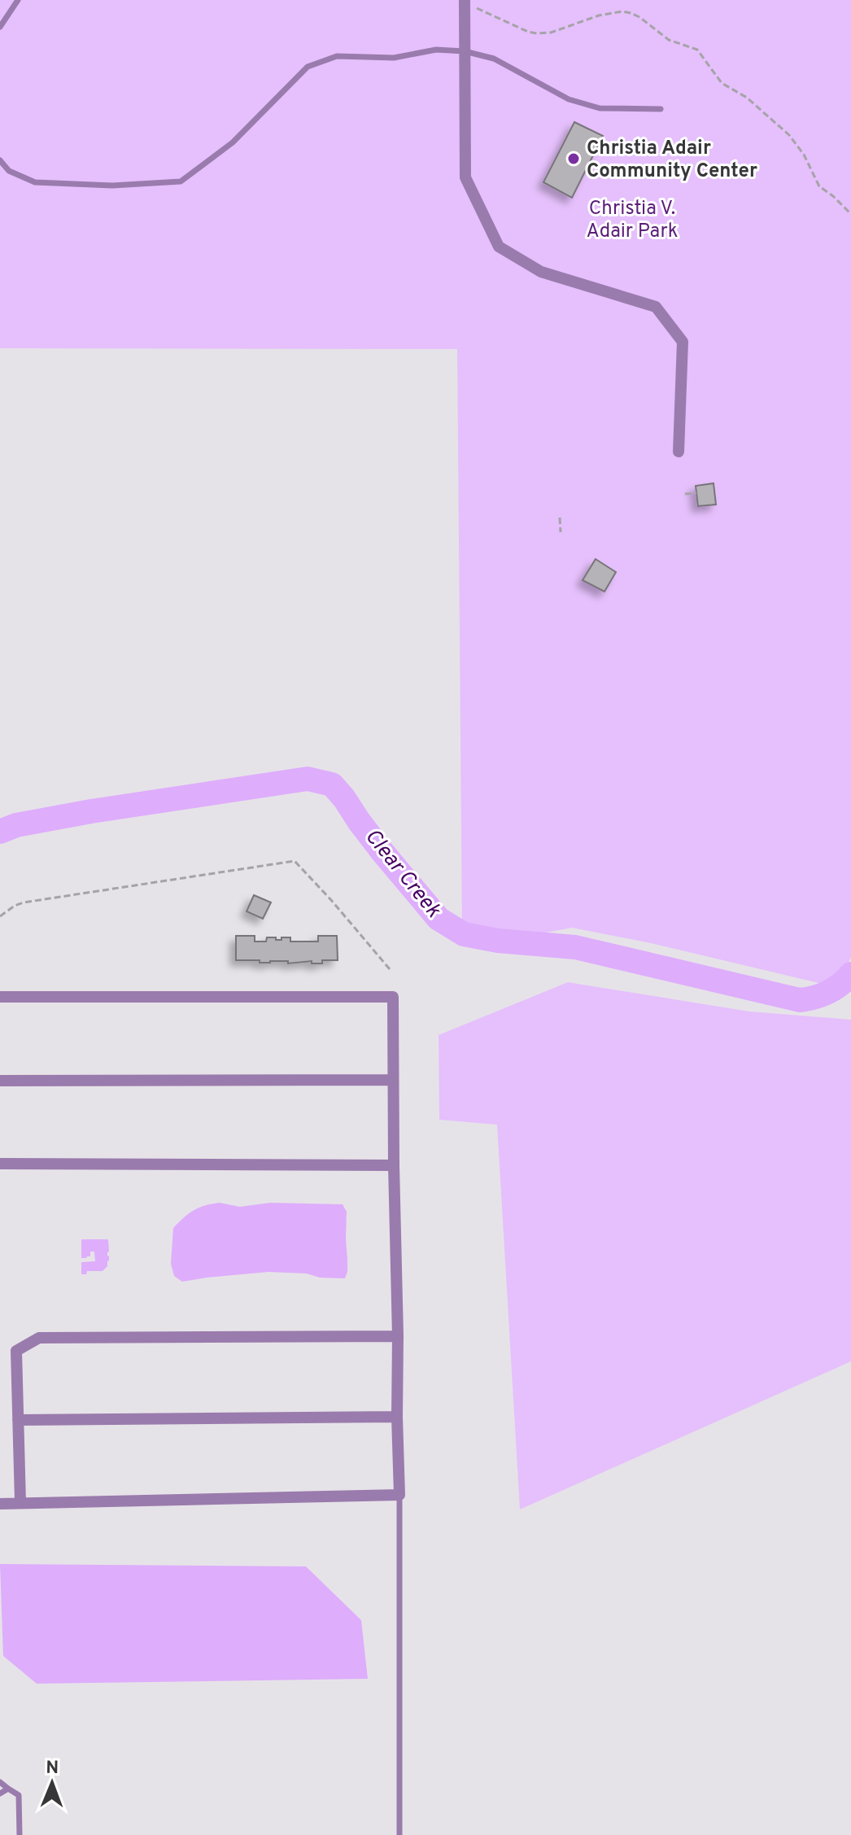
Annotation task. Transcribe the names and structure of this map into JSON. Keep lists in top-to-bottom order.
{
  "water": ["Clear Creek"],
  "parks": ["Christia V. Adair Park"],
  "places": ["Christia Adair Community Center"],
  "north": "top"
}
